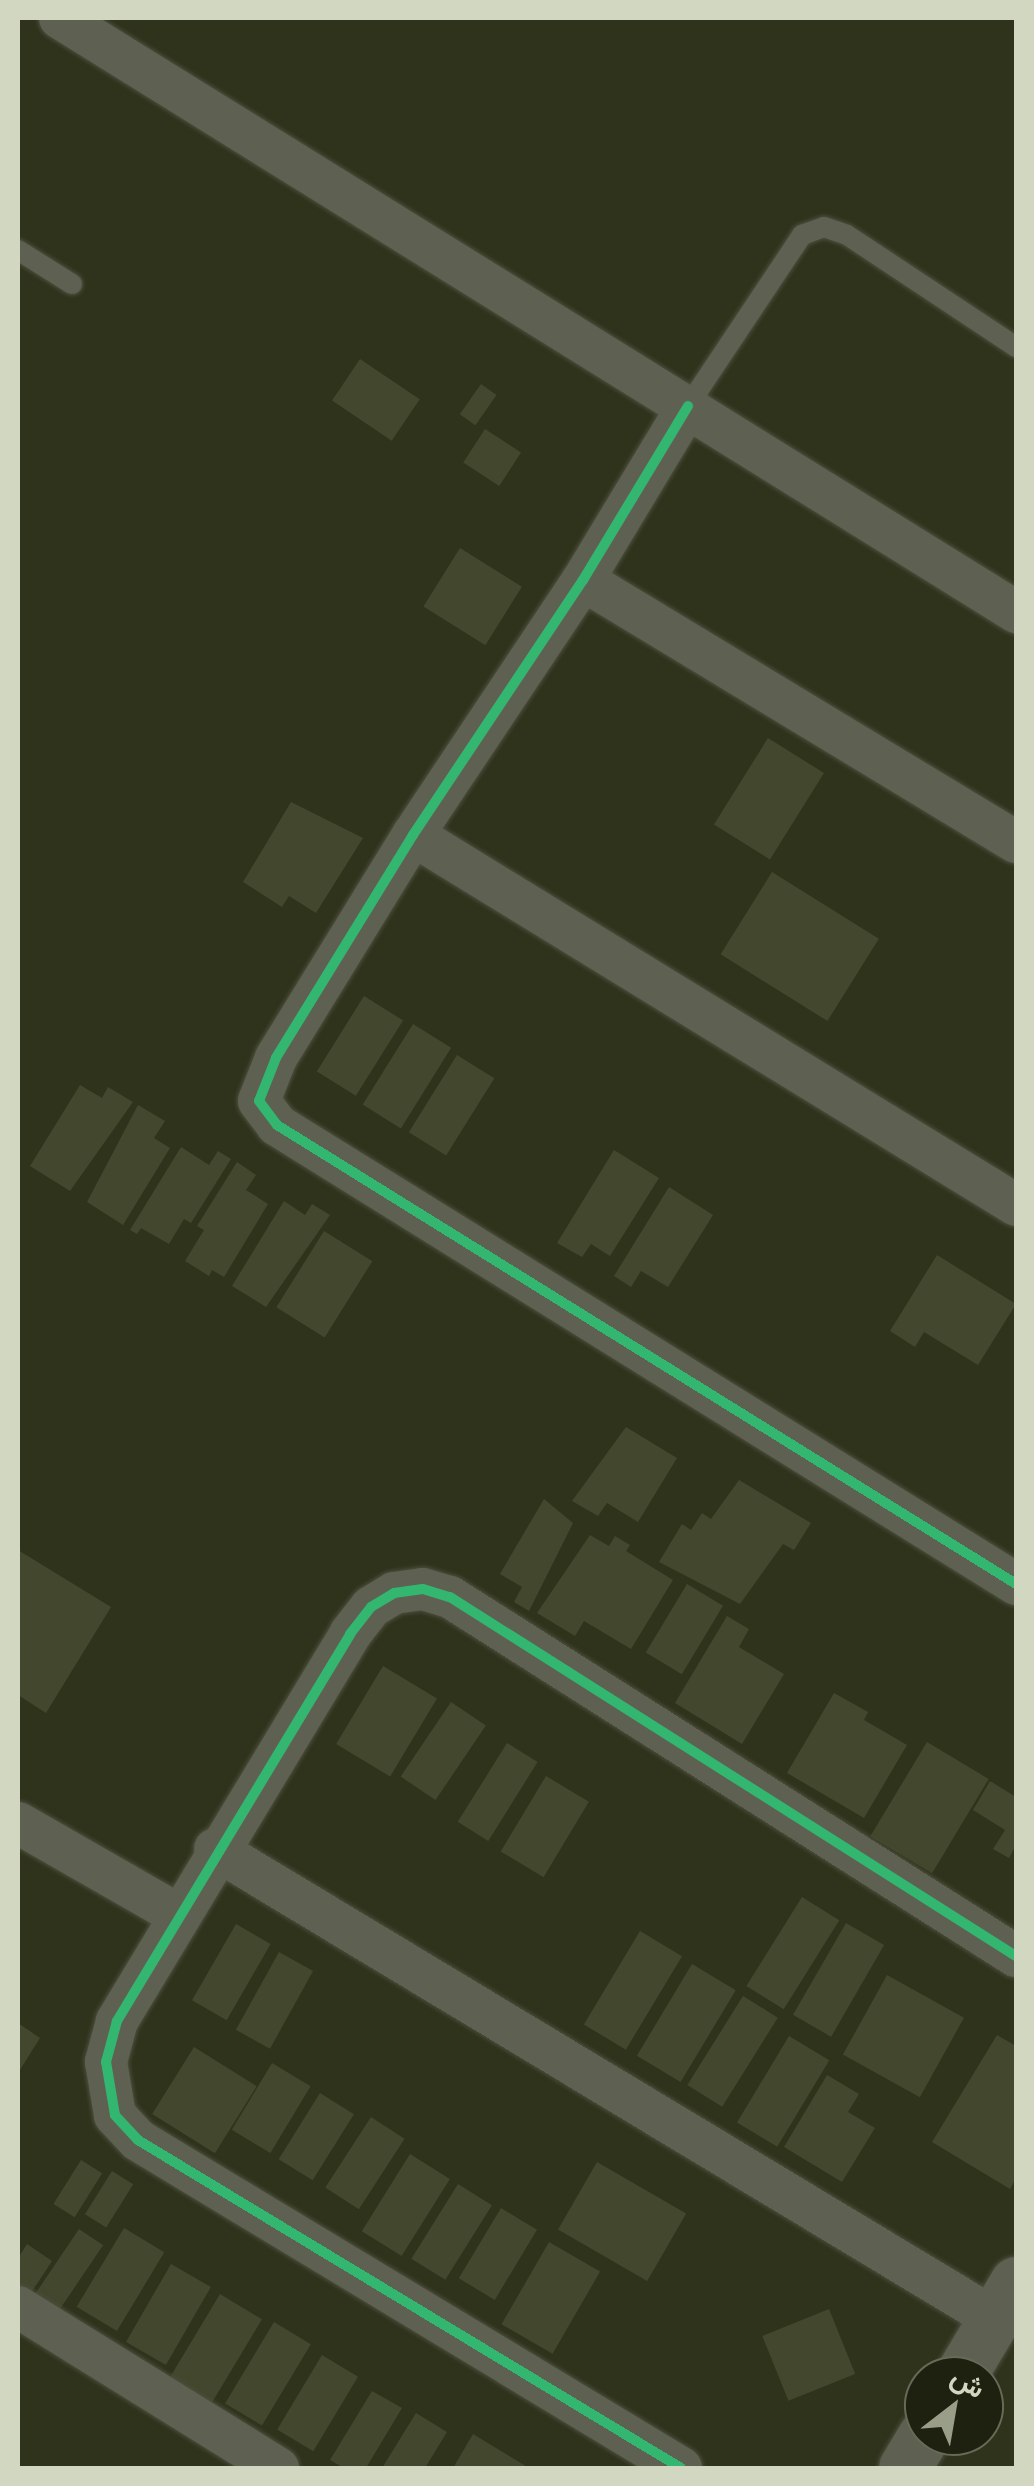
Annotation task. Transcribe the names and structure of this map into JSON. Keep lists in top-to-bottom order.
{
  "north": "top right"
}
